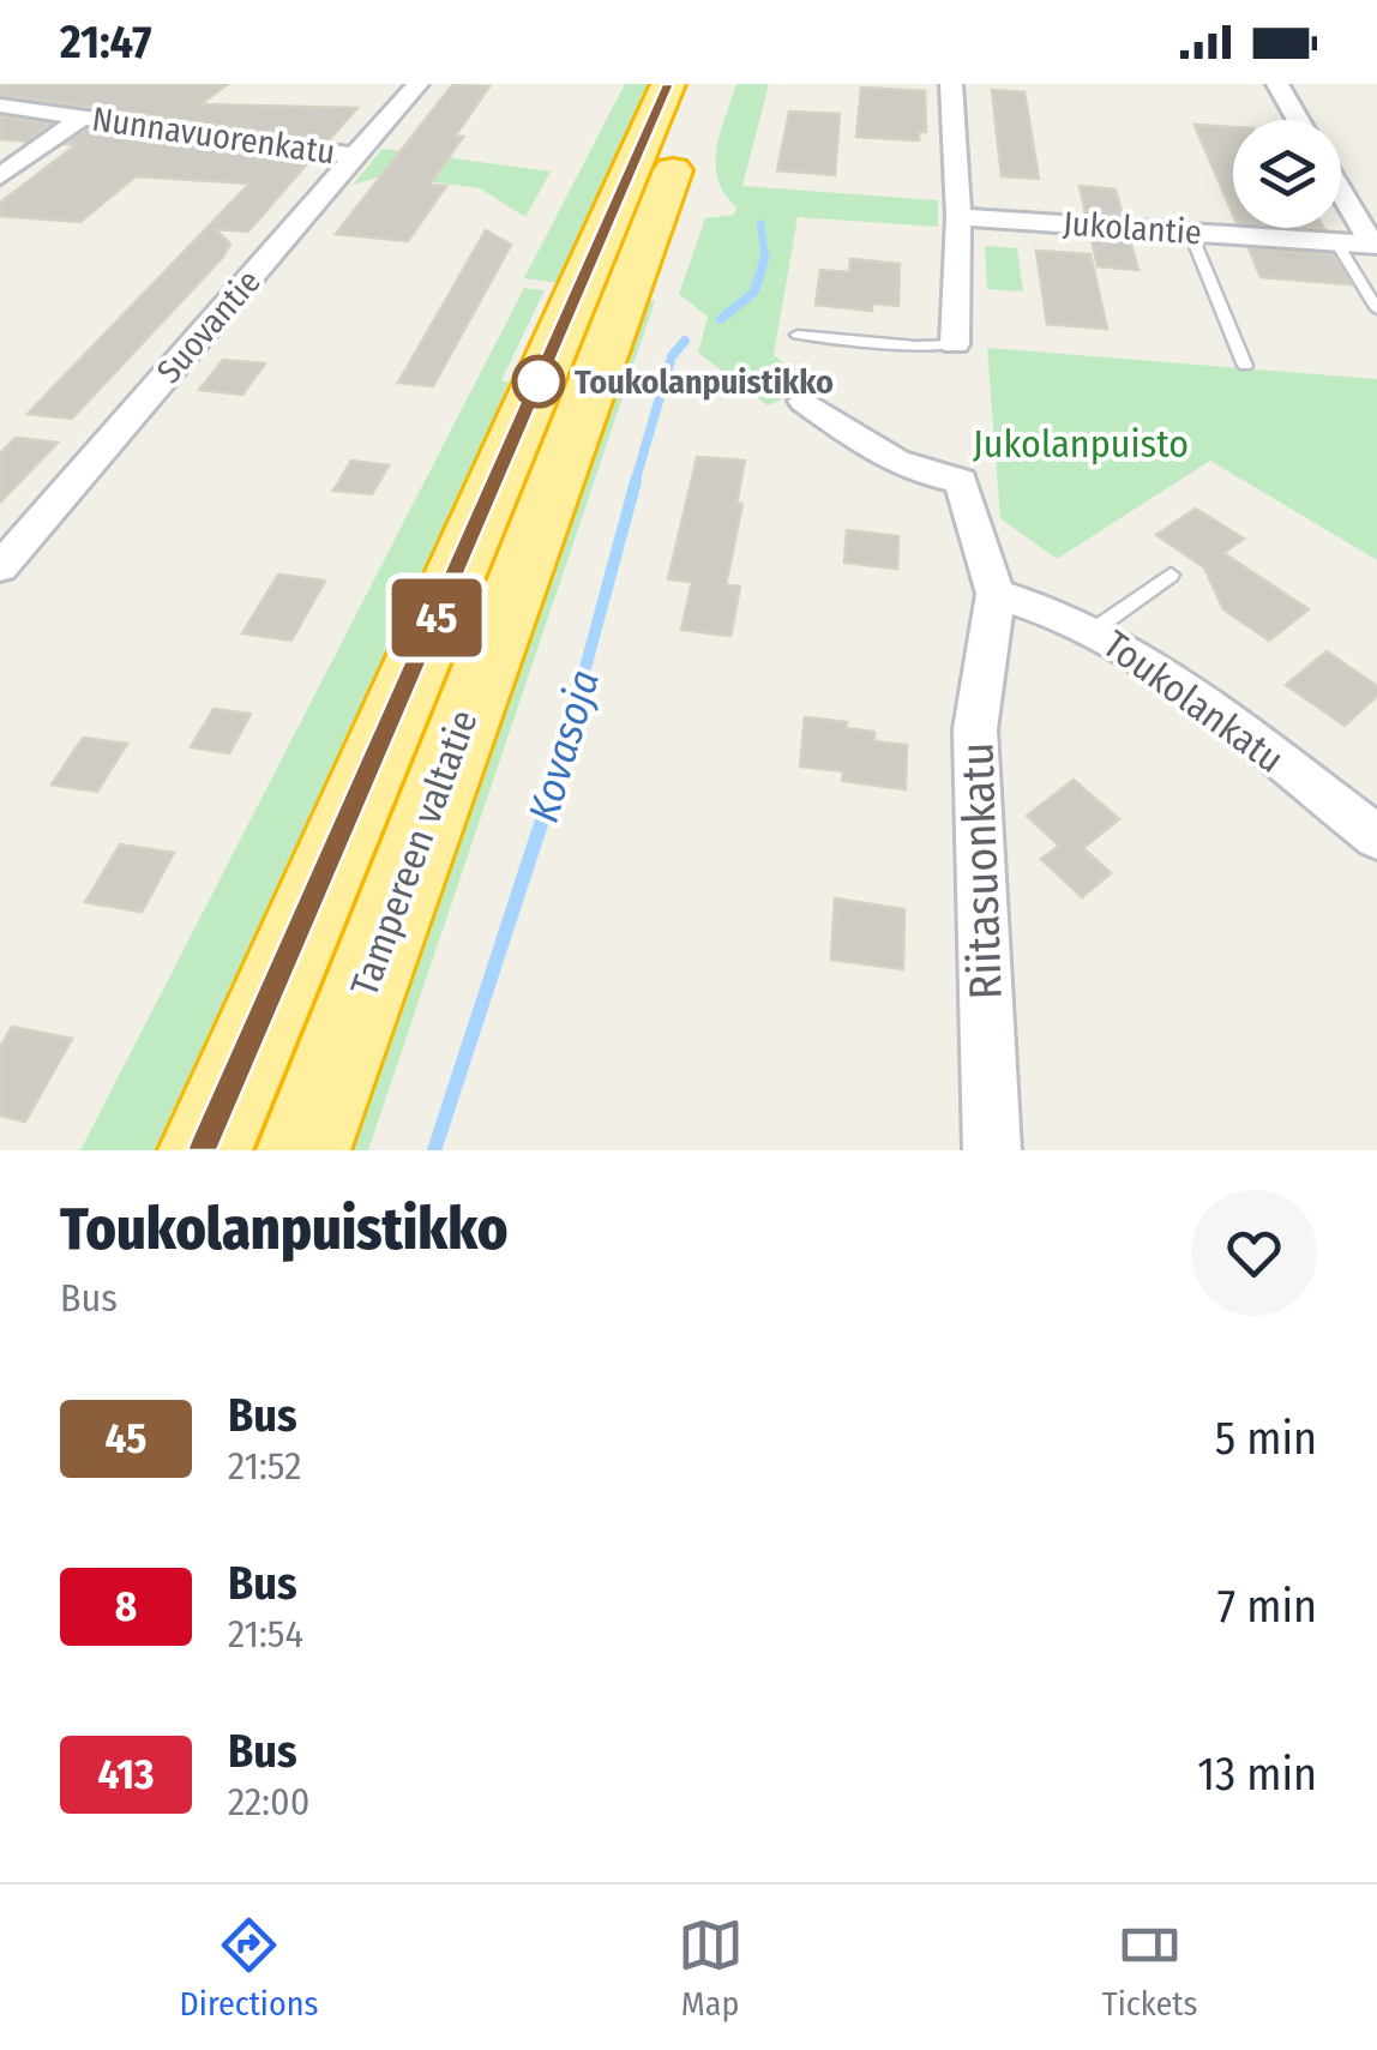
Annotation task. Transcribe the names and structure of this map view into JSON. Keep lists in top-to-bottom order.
{
  "streets": {
    "highway": ["Tampereen valtatie"],
    "street": [
      "Nunnavuorenkatu",
      "Jukolantie",
      "Suovantie",
      "Toukolankatu",
      "Riitasuonkatu"
    ]
  },
  "crossings": [
    ["Nunnavuorenkatu", "Suovantie"],
    ["Toukolankatu", "Riitasuonkatu"]
  ],
  "water": ["Kovasoja"],
  "parks": ["Jukolanpuisto"],
  "places": ["Toukolanpuistikko"],
  "lines": ["bus line 45"],
  "page": {
    "status": "21:47",
    "on_map": "45",
    "heading": ["Toukolanpuistikko", "Bus"],
    "list": [
      {
        "mark": "45",
        "name": "Bus",
        "note": "21:52",
        "value": "5 min"
      },
      {
        "mark": "8",
        "name": "Bus",
        "note": "21:54",
        "value": "7 min"
      },
      {
        "mark": "413",
        "name": "Bus",
        "note": "22:00",
        "value": "13 min"
      }
    ],
    "tabs": ["Directions", "Map", "Tickets"]
  }
}
